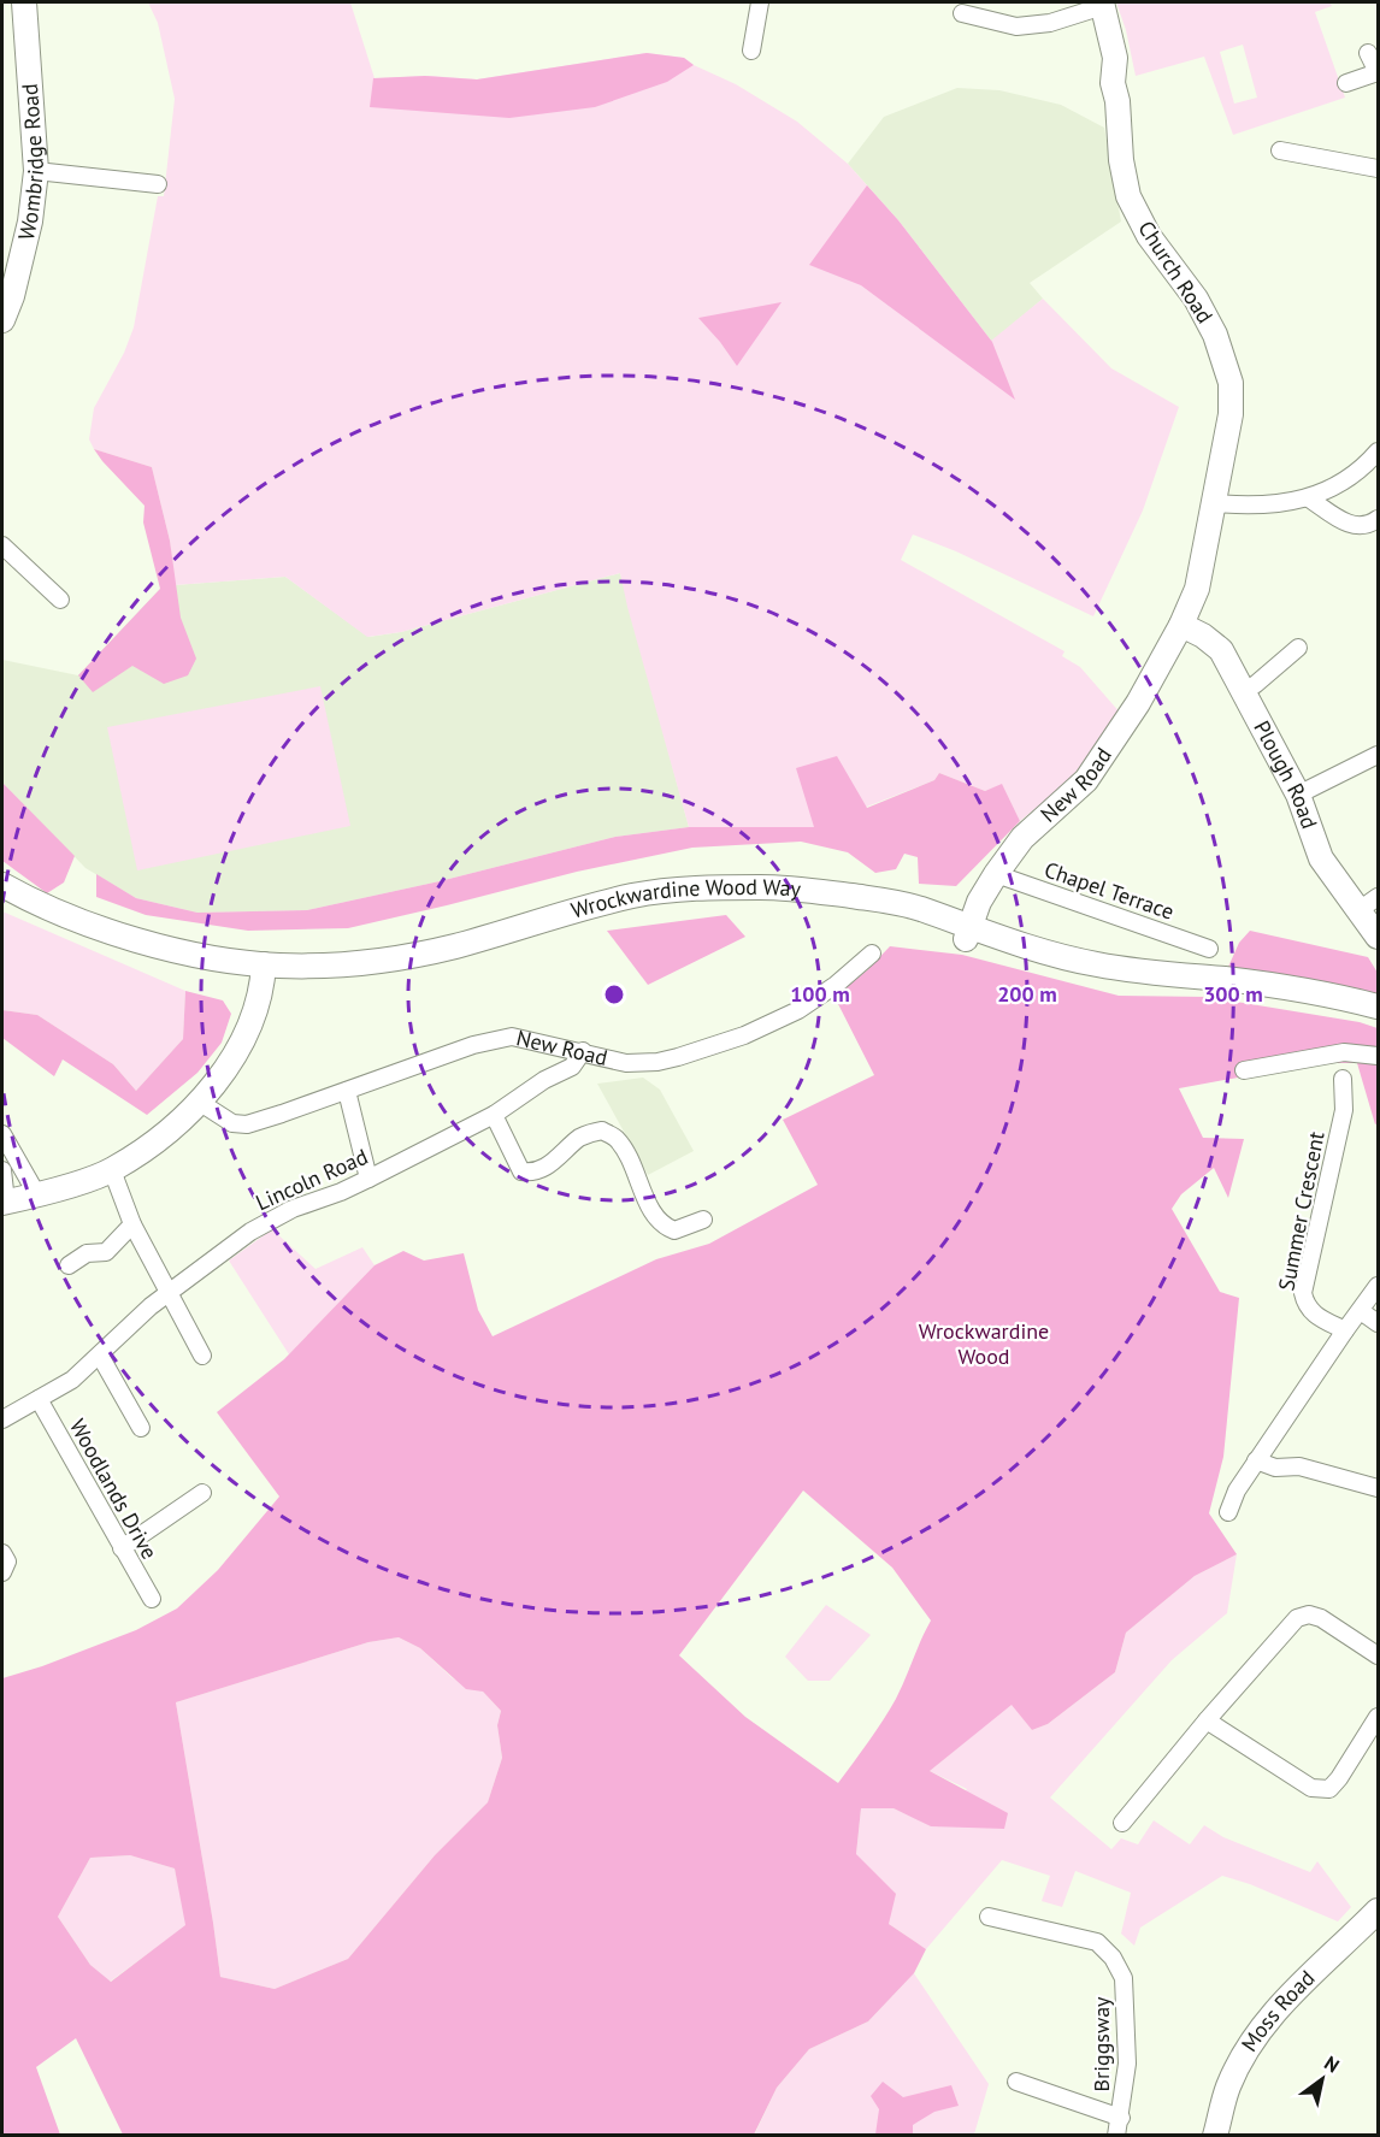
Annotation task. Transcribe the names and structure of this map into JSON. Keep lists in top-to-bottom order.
{
  "streets": {
    "main road": [
      "Wombridge Road",
      "Church Road",
      "Plough Road",
      "New Road",
      "Wrockwardine Wood Way",
      "Moss Road"
    ],
    "street": [
      "Chapel Terrace",
      "Lincoln Road",
      "Summer Crescent",
      "Woodlands Drive",
      "Briggsway"
    ]
  },
  "crossings": [
    ["Church Road", "Plough Road"],
    ["Church Road", "New Road"],
    ["Plough Road", "New Road"],
    ["New Road", "Chapel Terrace"],
    ["New Road", "Wrockwardine Wood Way"],
    ["New Road", "Lincoln Road"],
    ["Lincoln Road", "Woodlands Drive"]
  ],
  "parks": ["Wrockwardine Wood"],
  "north": "top right",
  "rings": ["100 m", "200 m", "300 m"]
}
